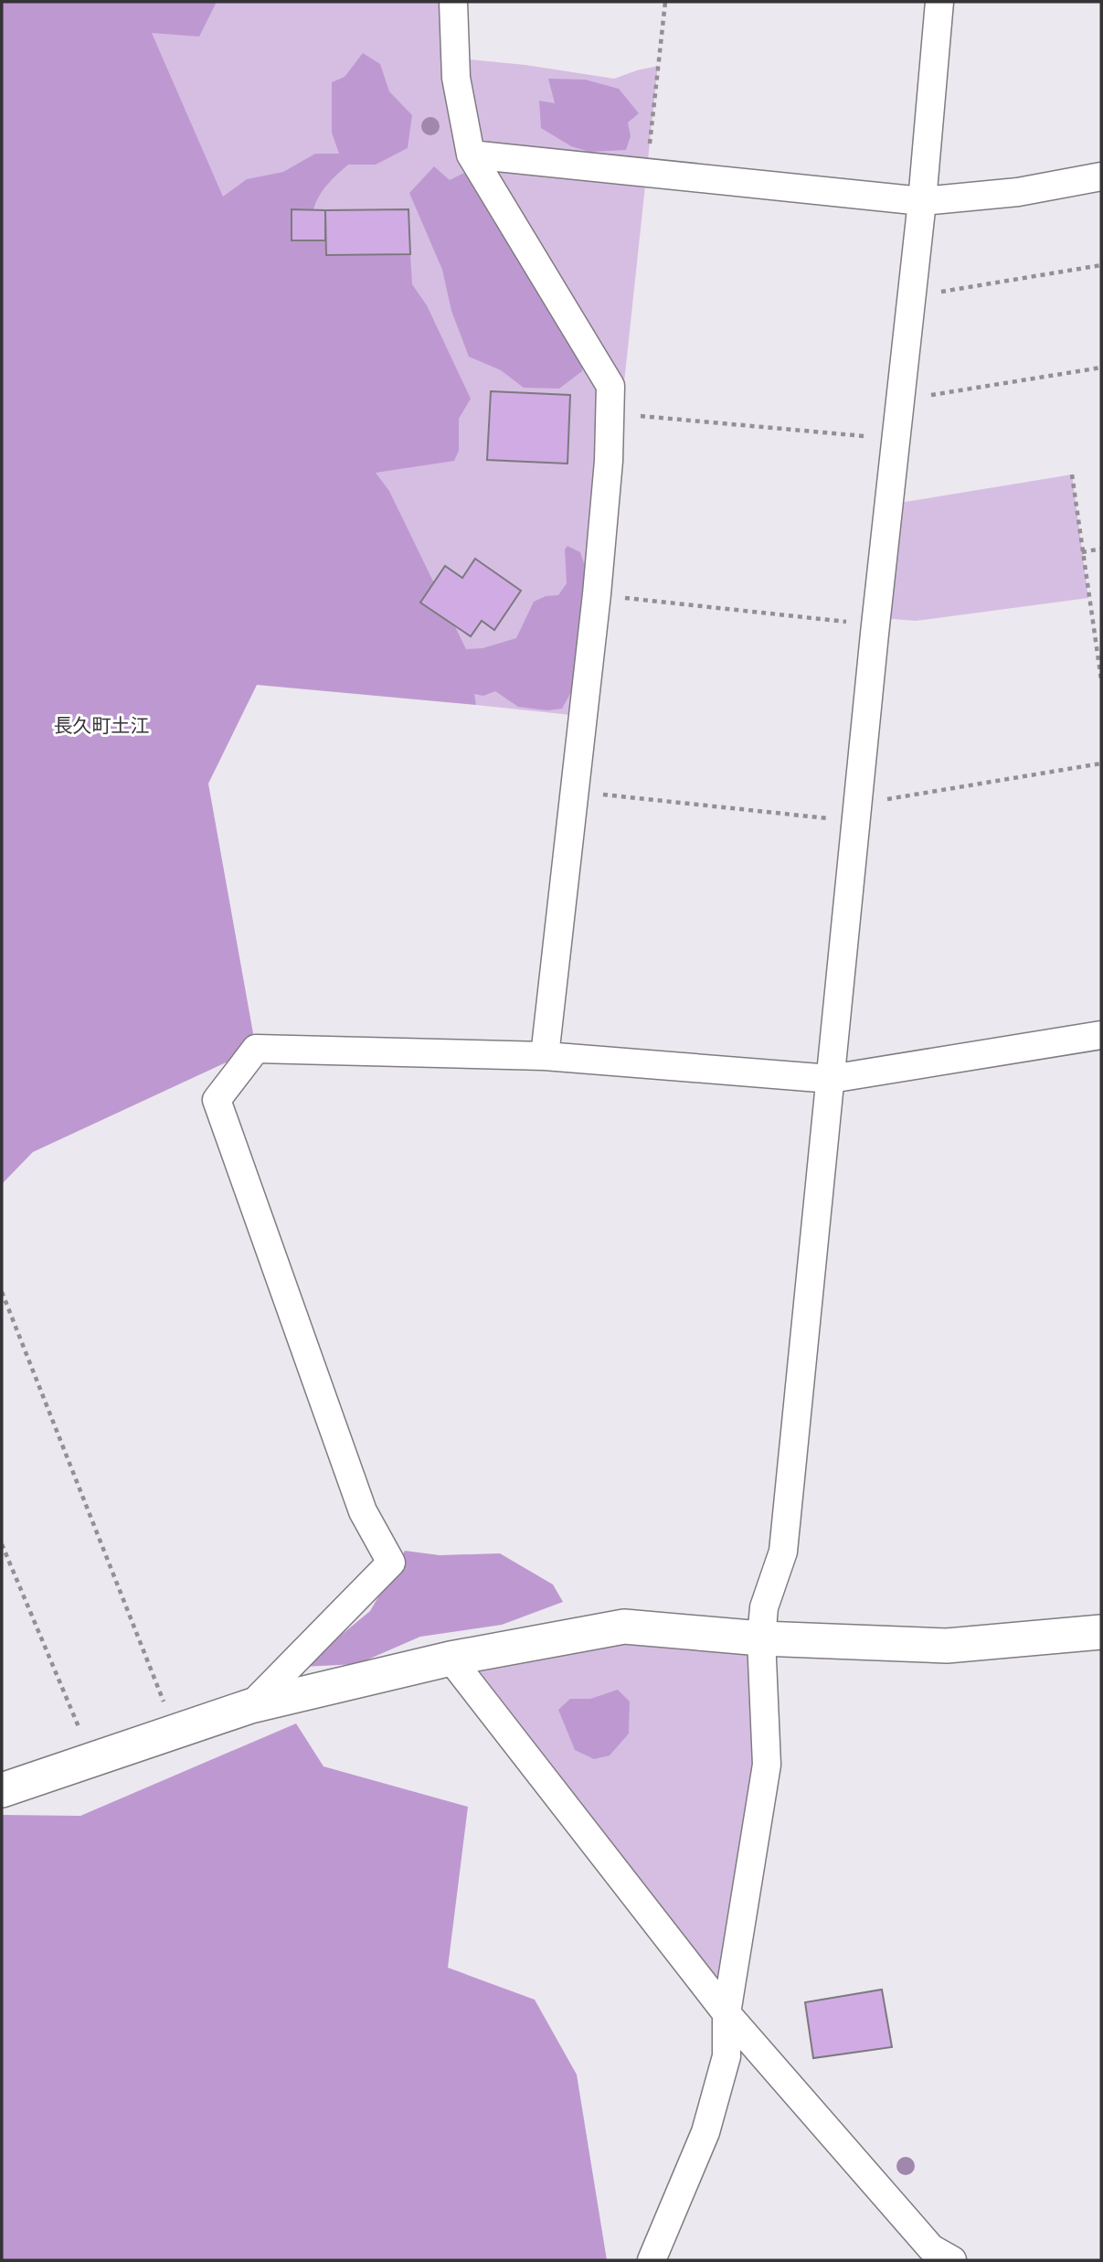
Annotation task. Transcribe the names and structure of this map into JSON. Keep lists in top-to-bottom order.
{
  "districts": ["長久町土江"]
}
